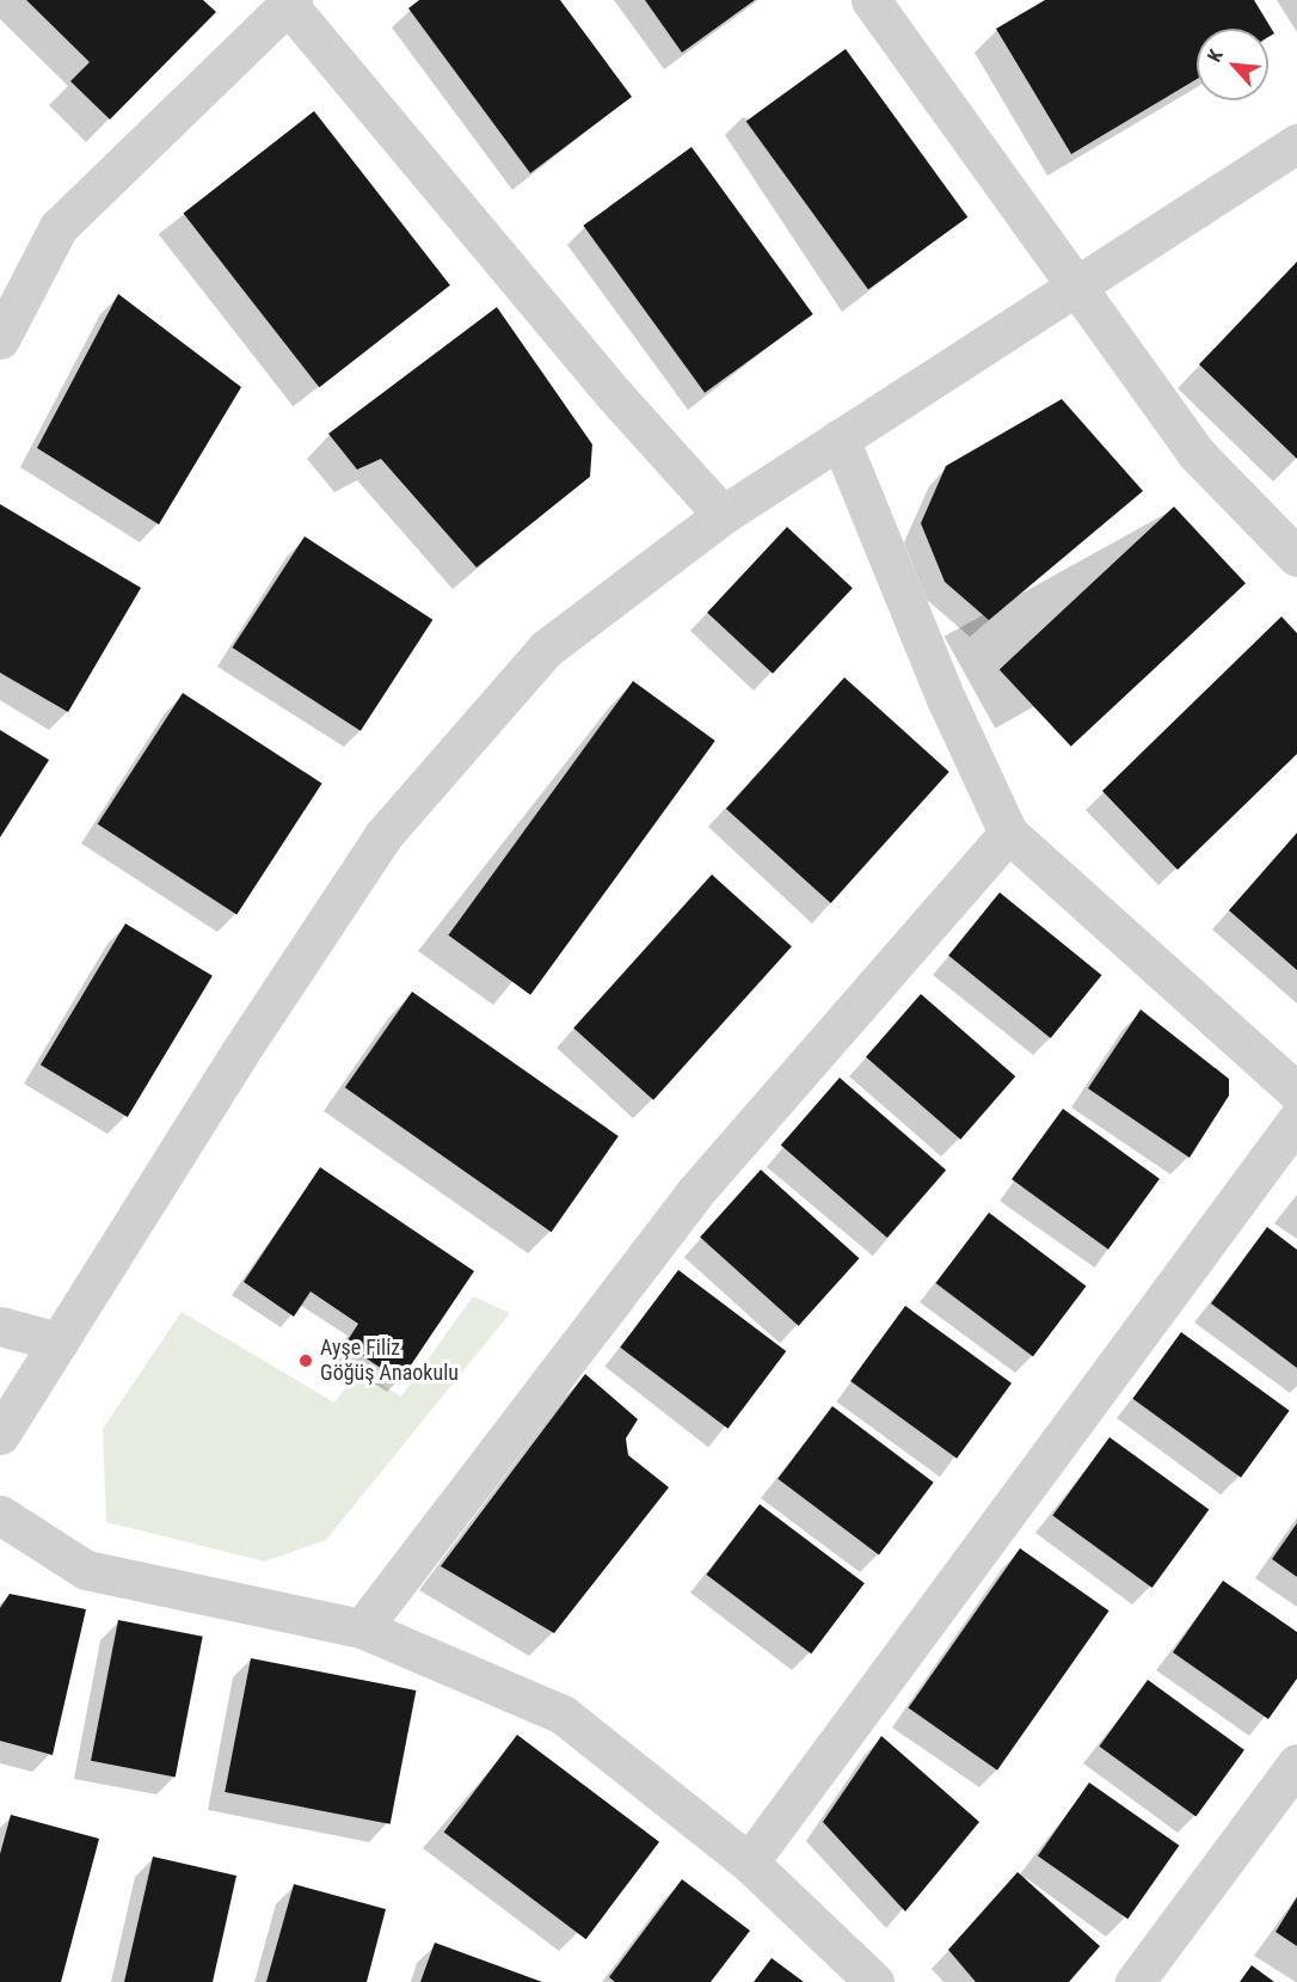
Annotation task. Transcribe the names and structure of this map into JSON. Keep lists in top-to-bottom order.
{
  "places": ["Ayşe Filiz Göğüş Anaokulu"],
  "north": "top left"
}
